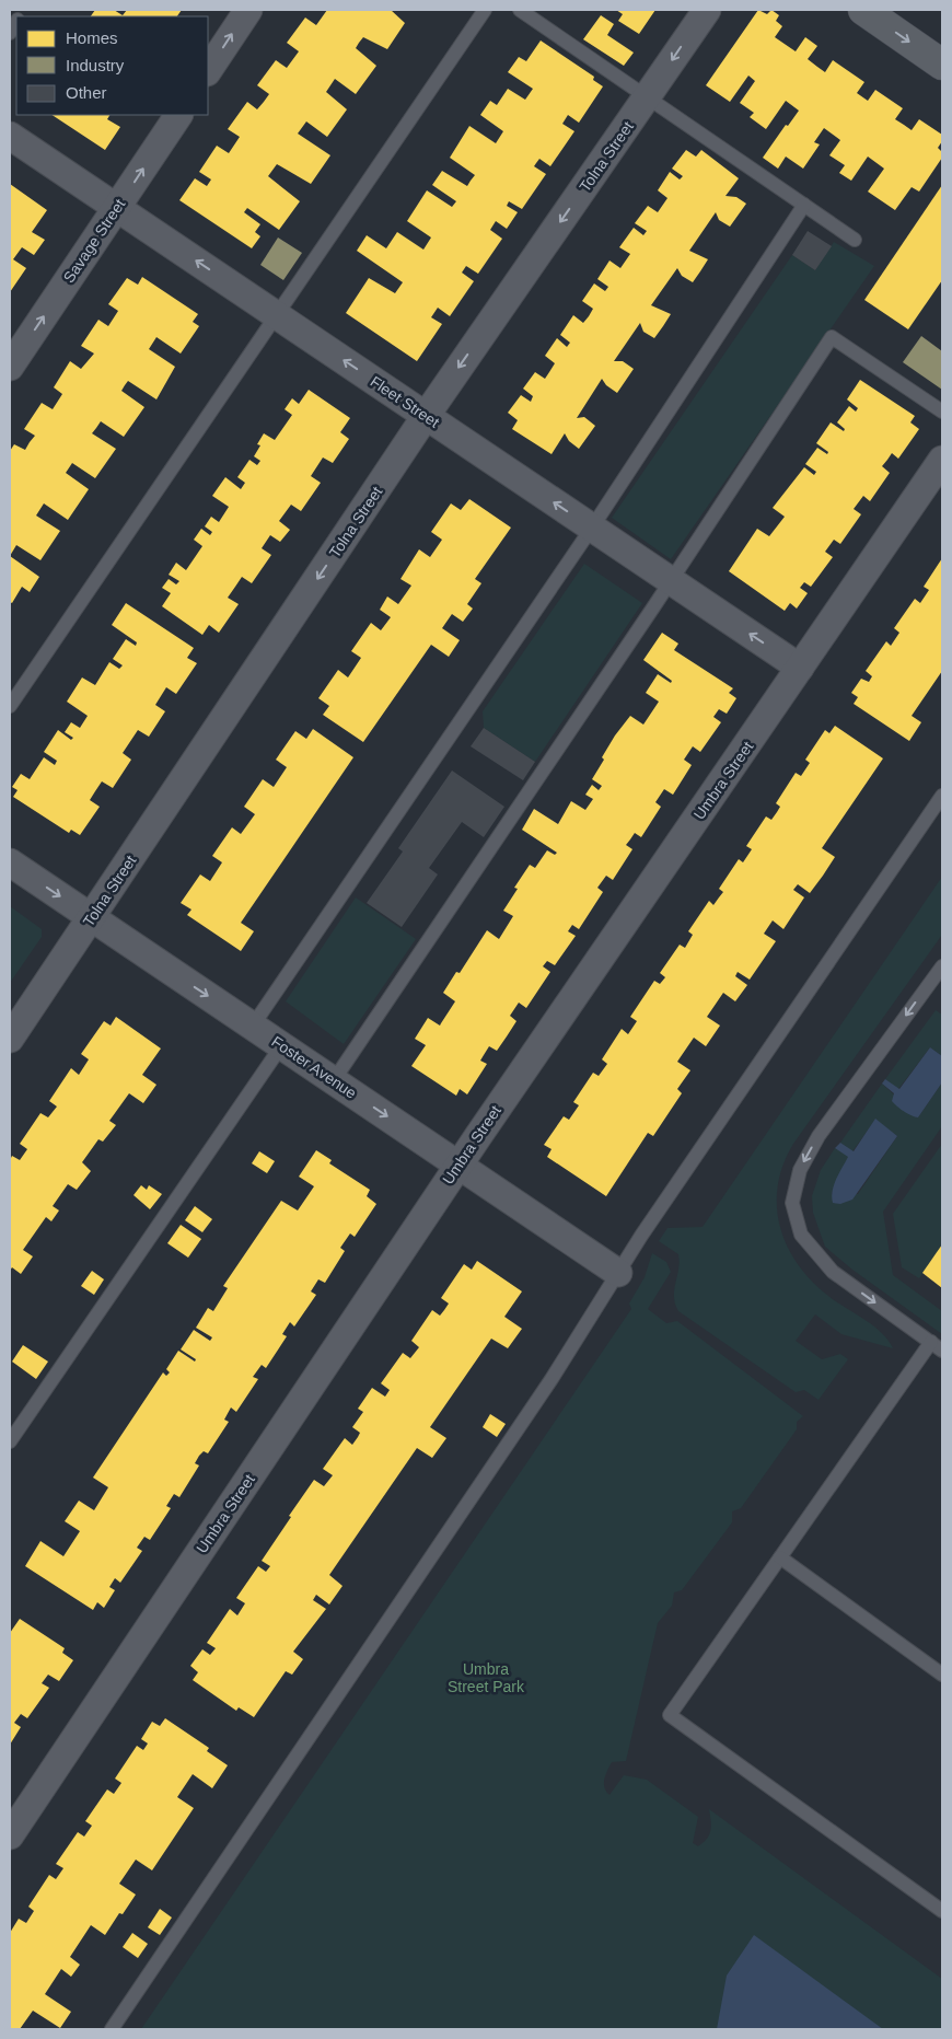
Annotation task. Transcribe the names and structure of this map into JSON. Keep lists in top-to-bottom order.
{
  "streets": {
    "street": [
      "Tolna Street",
      "Savage Street",
      "Fleet Street",
      "Umbra Street",
      "Foster Avenue"
    ]
  },
  "crossings": [
    ["Tolna Street", "Fleet Street"],
    ["Tolna Street", "Foster Avenue"],
    ["Savage Street", "Fleet Street"],
    ["Fleet Street", "Umbra Street"],
    ["Umbra Street", "Foster Avenue"]
  ],
  "one_way": [
    "Tolna Street",
    "Savage Street",
    "Fleet Street",
    "Foster Avenue"
  ],
  "parks": ["Umbra Street Park"],
  "legend": ["Homes", "Industry", "Other"]
}
